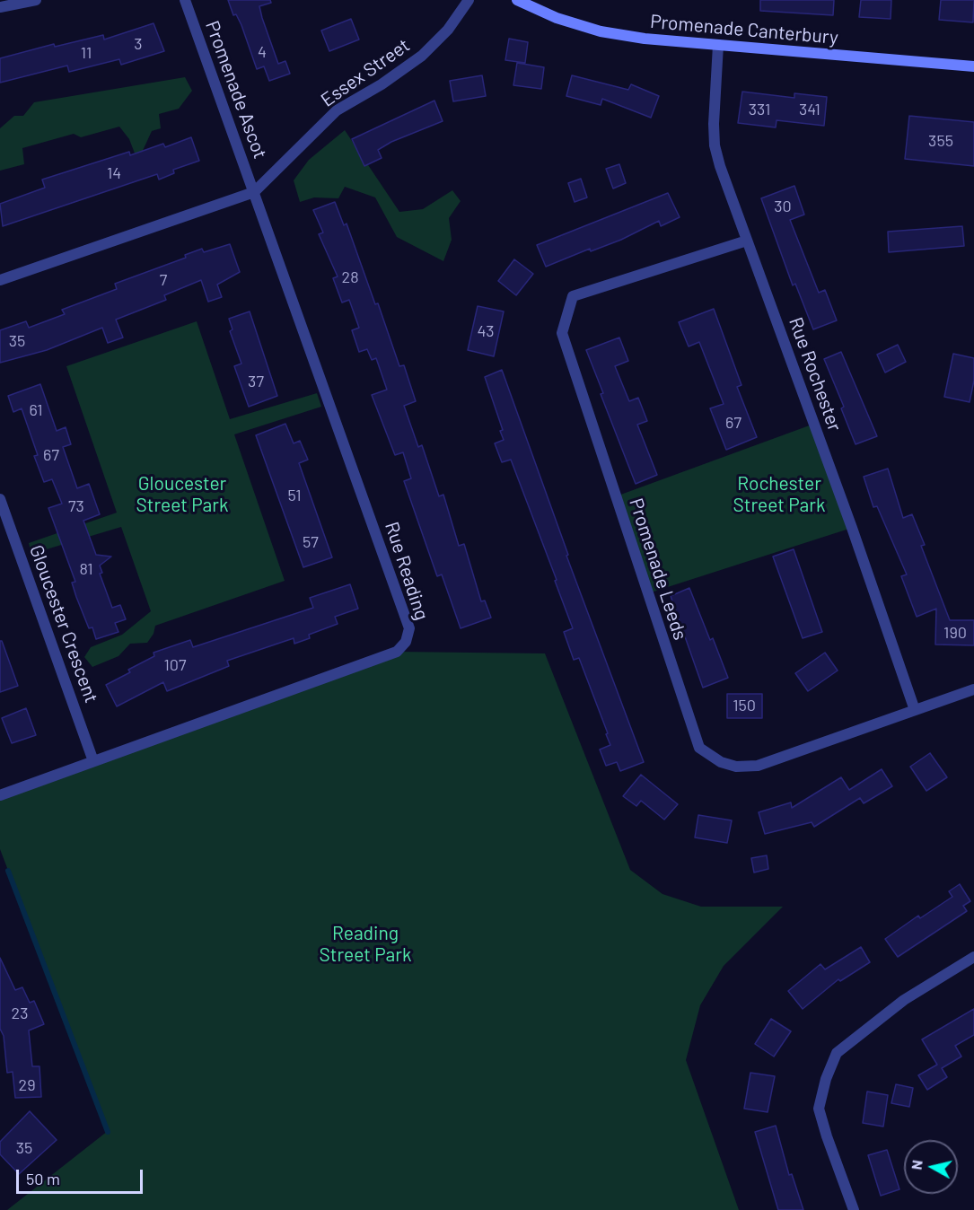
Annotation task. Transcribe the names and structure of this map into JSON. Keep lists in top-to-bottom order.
{
  "streets": {
    "street": [
      "Promenade Canterbury",
      "Essex Street",
      "Promenade Ascot",
      "Rue Rochester",
      "Promenade Leeds",
      "Rue Reading",
      "Gloucester Crescent"
    ]
  },
  "crossings": [
    ["Promenade Canterbury", "Rue Rochester"],
    ["Essex Street", "Promenade Ascot"],
    ["Essex Street", "Rue Reading"],
    ["Promenade Ascot", "Rue Reading"],
    ["Rue Rochester", "Promenade Leeds"],
    ["Rue Reading", "Gloucester Crescent"]
  ],
  "parks": ["Gloucester Street Park", "Rochester Street Park", "Reading Street Park"],
  "house_numbers": [
    "3",
    "4",
    "11",
    "331",
    "341",
    "355",
    "14",
    "30",
    "28",
    "7",
    "43",
    "35",
    "37",
    "61",
    "67",
    "67",
    "51",
    "73",
    "57",
    "81",
    "190",
    "107",
    "150",
    "23",
    "29",
    "35"
  ],
  "scale_bar": "50 m",
  "north": "left"
}
